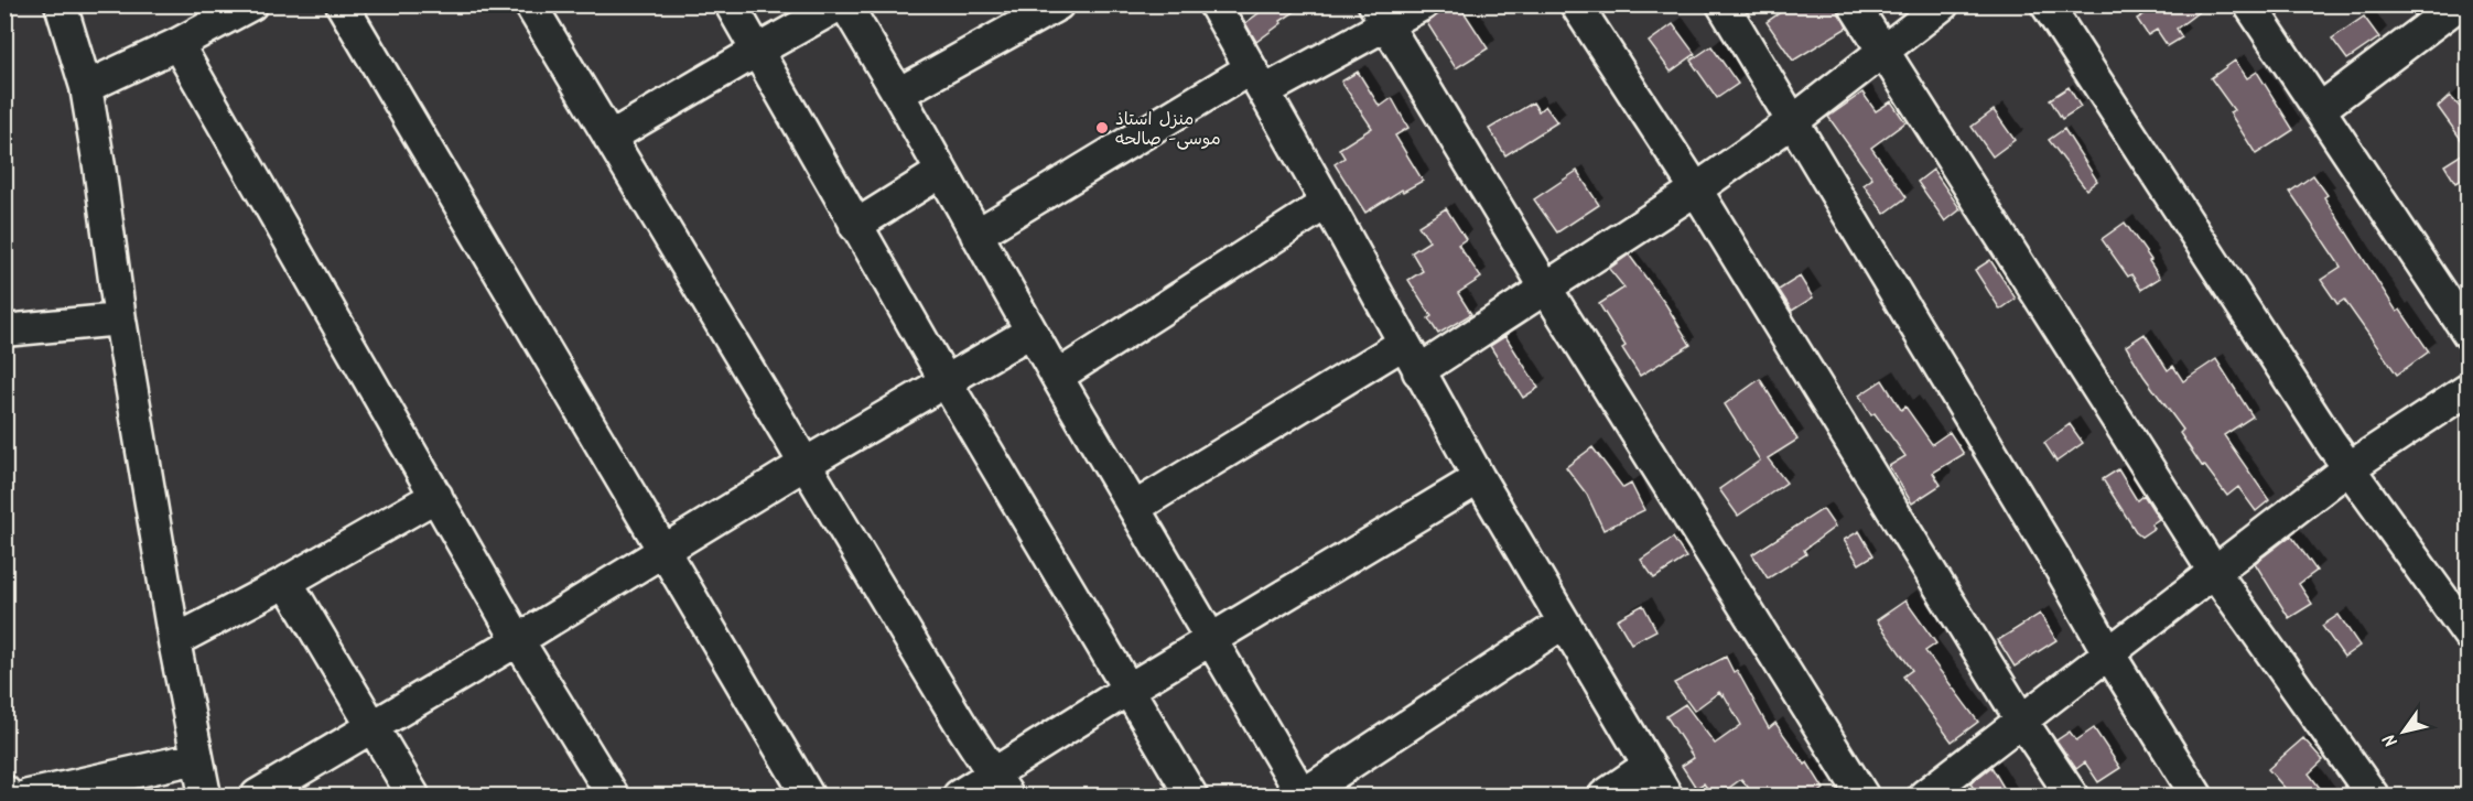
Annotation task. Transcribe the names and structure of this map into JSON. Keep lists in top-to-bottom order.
{
  "places": ["منزل استاذ موسى- صالحه"],
  "north": "bottom left"
}
